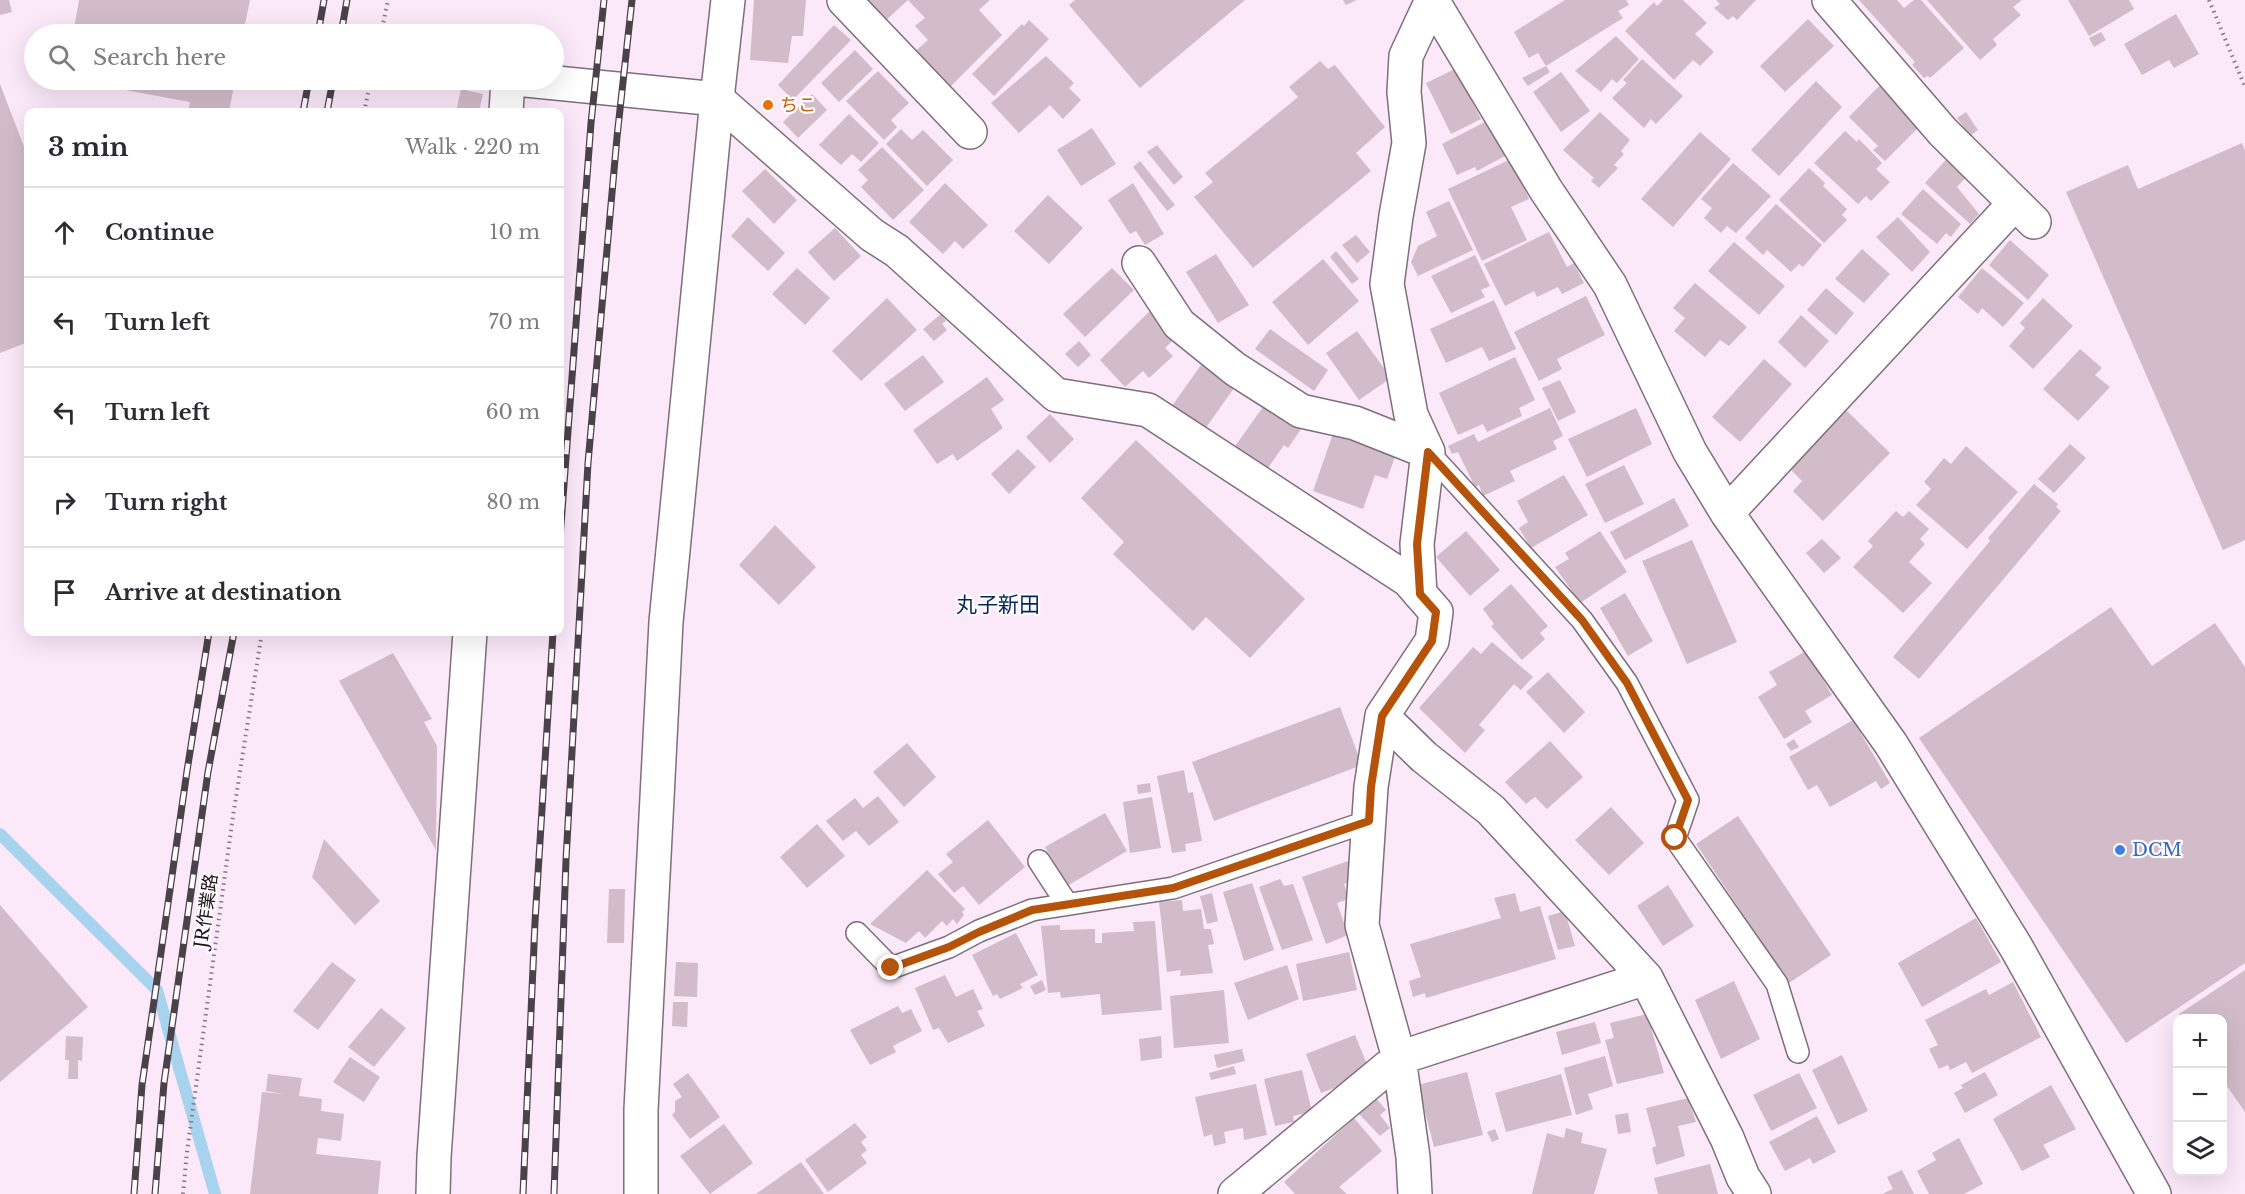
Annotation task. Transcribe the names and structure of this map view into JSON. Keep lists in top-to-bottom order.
{
  "streets": {
    "path": ["JR作業路"]
  },
  "districts": ["丸子新田"],
  "places": ["ちこ", "DCM"],
  "page": {
    "search": "Search here",
    "heading": ["3 min", "Walk · 220 m"],
    "list": [
      ["Continue", "10 m"],
      ["Turn left", "70 m"],
      ["Turn left", "60 m"],
      ["Turn right", "80 m"],
      "Arrive at destination"
    ],
    "map_buttons": ["+", "−"]
  }
}
